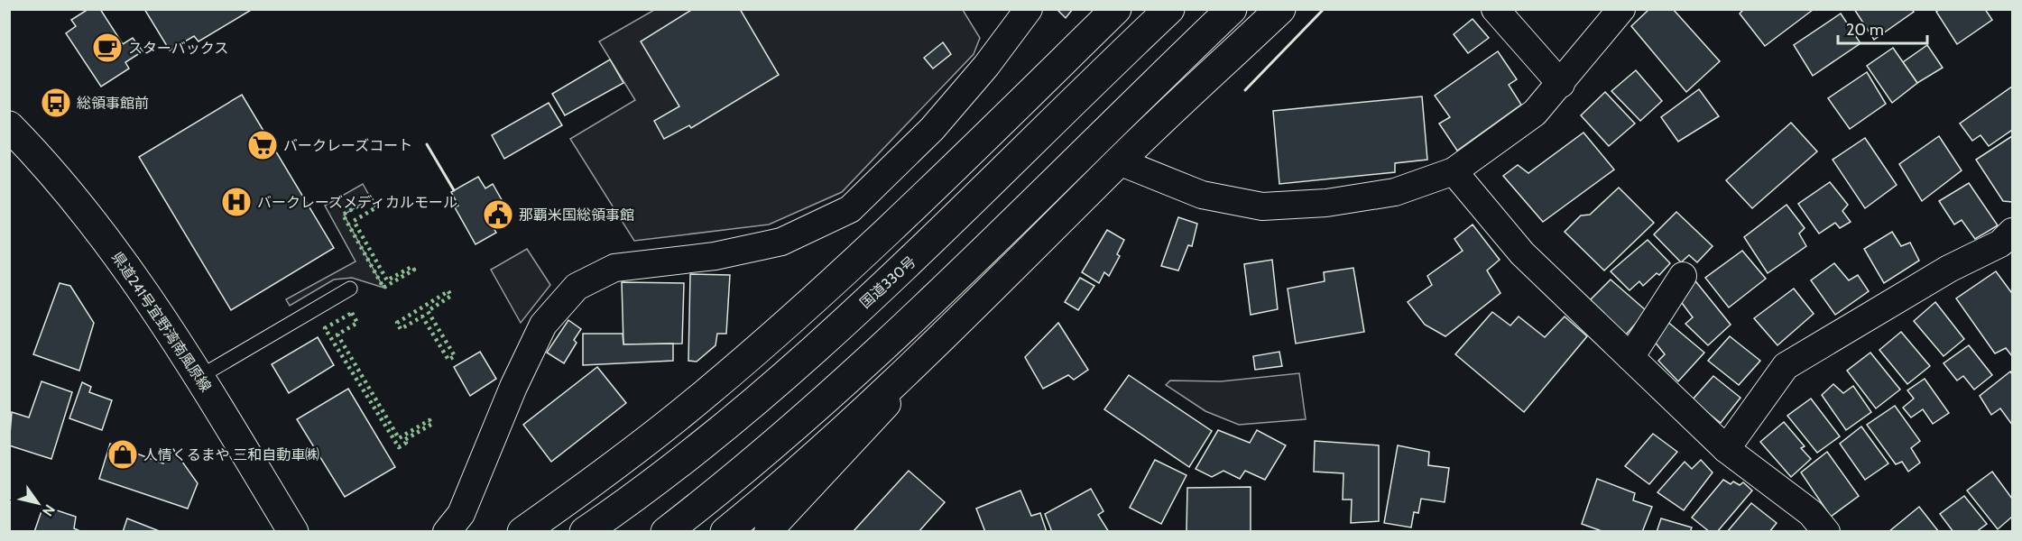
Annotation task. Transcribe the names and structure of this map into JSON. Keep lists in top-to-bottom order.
{
  "streets": {
    "main road": ["国道330号", "県道241号宜野湾南風原線"]
  },
  "places": {
    "cafe": ["スターバックス"],
    "bus stop": ["総領事館前"],
    "supermarket": ["バークレーズコート"],
    "hospital": ["バークレーズメディカルモール"],
    "public building": ["那覇米国総領事館"],
    "shop": ["人情くるまや 三和自動車㈱"]
  },
  "scale_bar": "20 m",
  "north": "bottom right"
}
